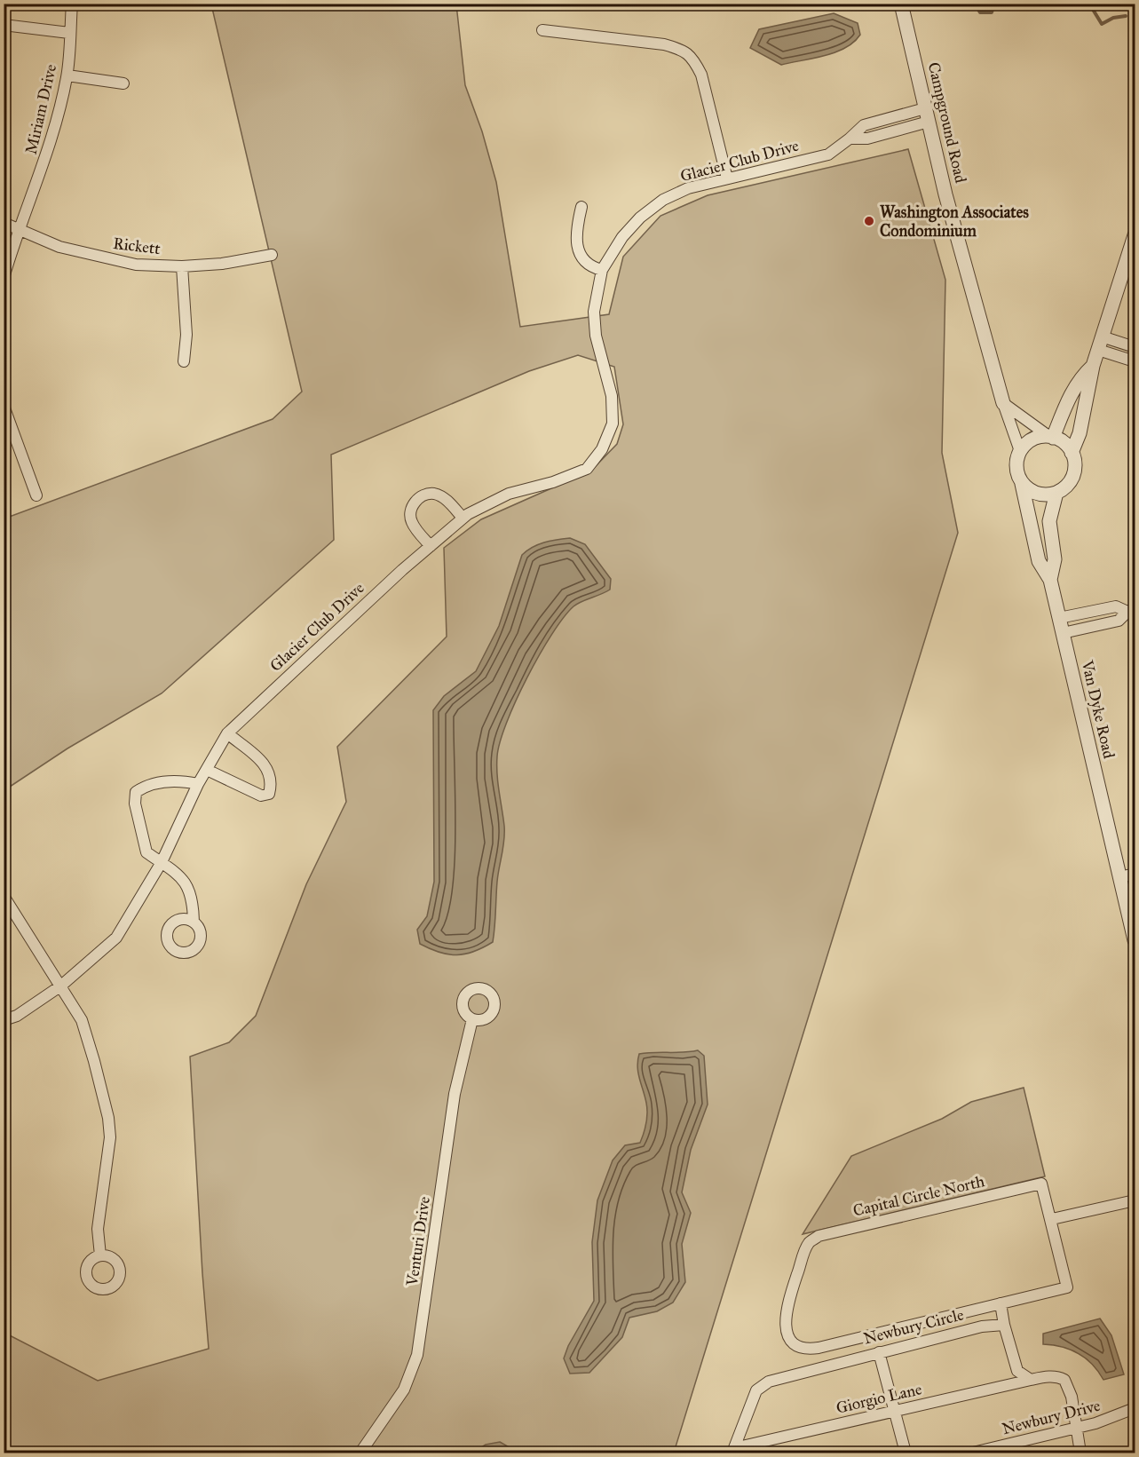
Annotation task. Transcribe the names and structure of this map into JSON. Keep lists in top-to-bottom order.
{
  "streets": {
    "street": [
      "Miriam Drive",
      "Campground Road",
      "Glacier Club Drive",
      "Rickett",
      "Van Dyke Road",
      "Capital Circle North",
      "Venturi Drive",
      "Newbury Circle",
      "Giorgio Lane",
      "Newbury Drive"
    ]
  },
  "crossings": [
    ["Miriam Drive", "Rickett"],
    ["Campground Road", "Glacier Club Drive"],
    ["Campground Road", "Van Dyke Road"],
    ["Newbury Circle", "Giorgio Lane"]
  ],
  "places": ["Washington Associates Condominium"]
}
